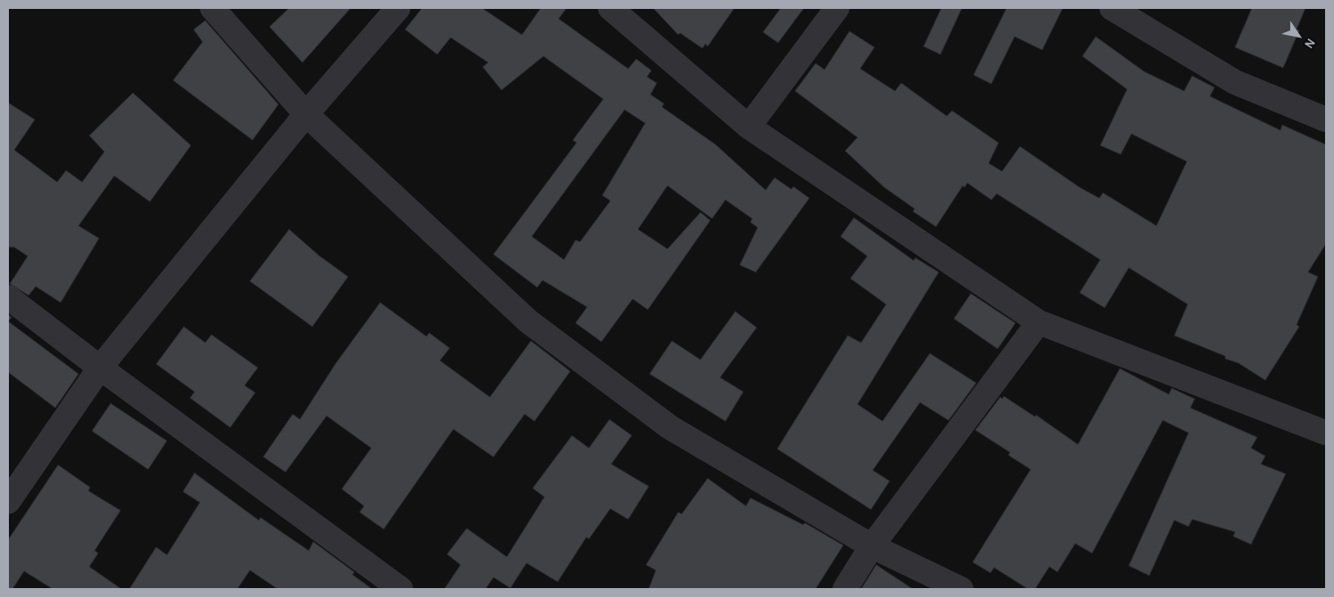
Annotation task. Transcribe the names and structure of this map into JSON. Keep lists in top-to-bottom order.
{
  "north": "bottom right"
}
